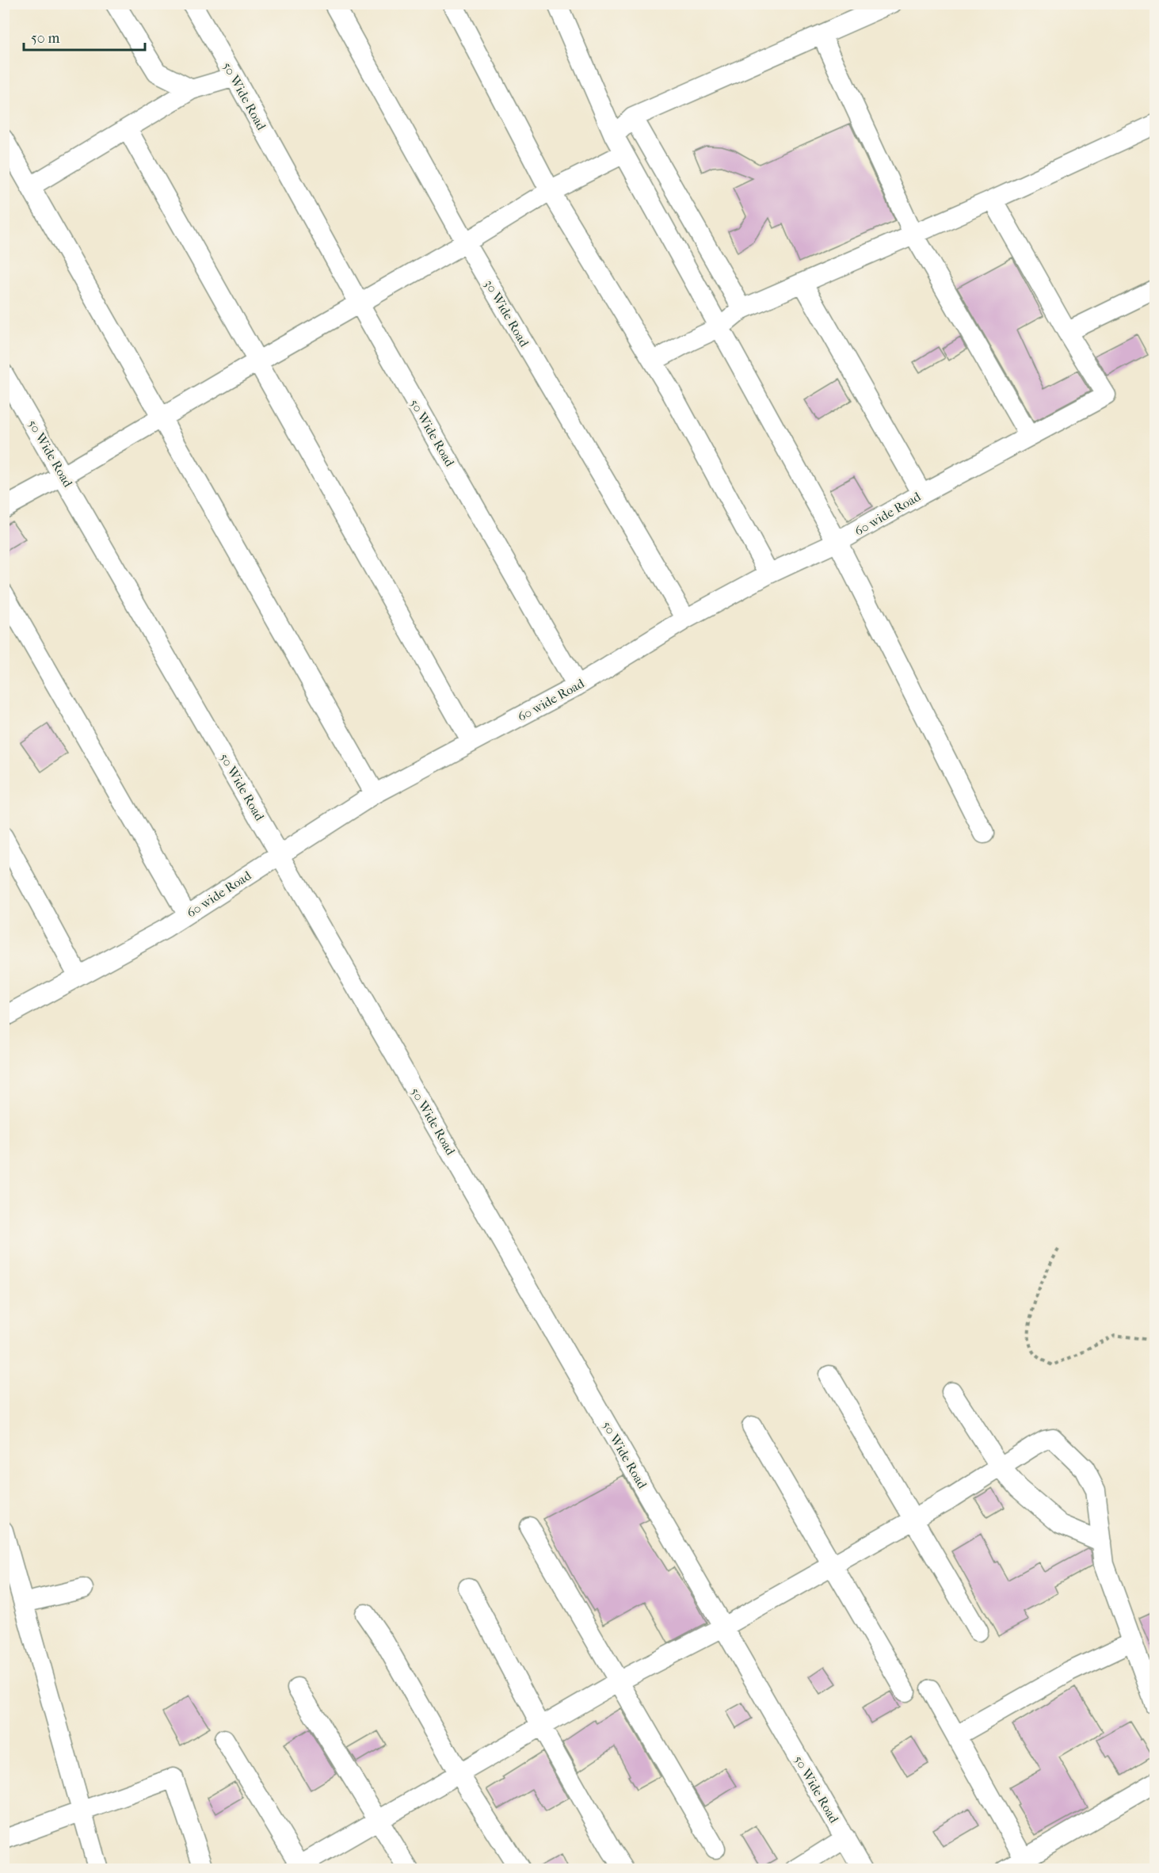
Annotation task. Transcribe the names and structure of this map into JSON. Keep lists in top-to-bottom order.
{
  "streets": {
    "street": ["50 Wide Road", "30 Wide Road", "60 wide Road"]
  },
  "crossings": [
    ["50 Wide Road", "60 wide Road"],
    ["30 Wide Road", "60 wide Road"]
  ],
  "scale_bar": "50 m"
}
